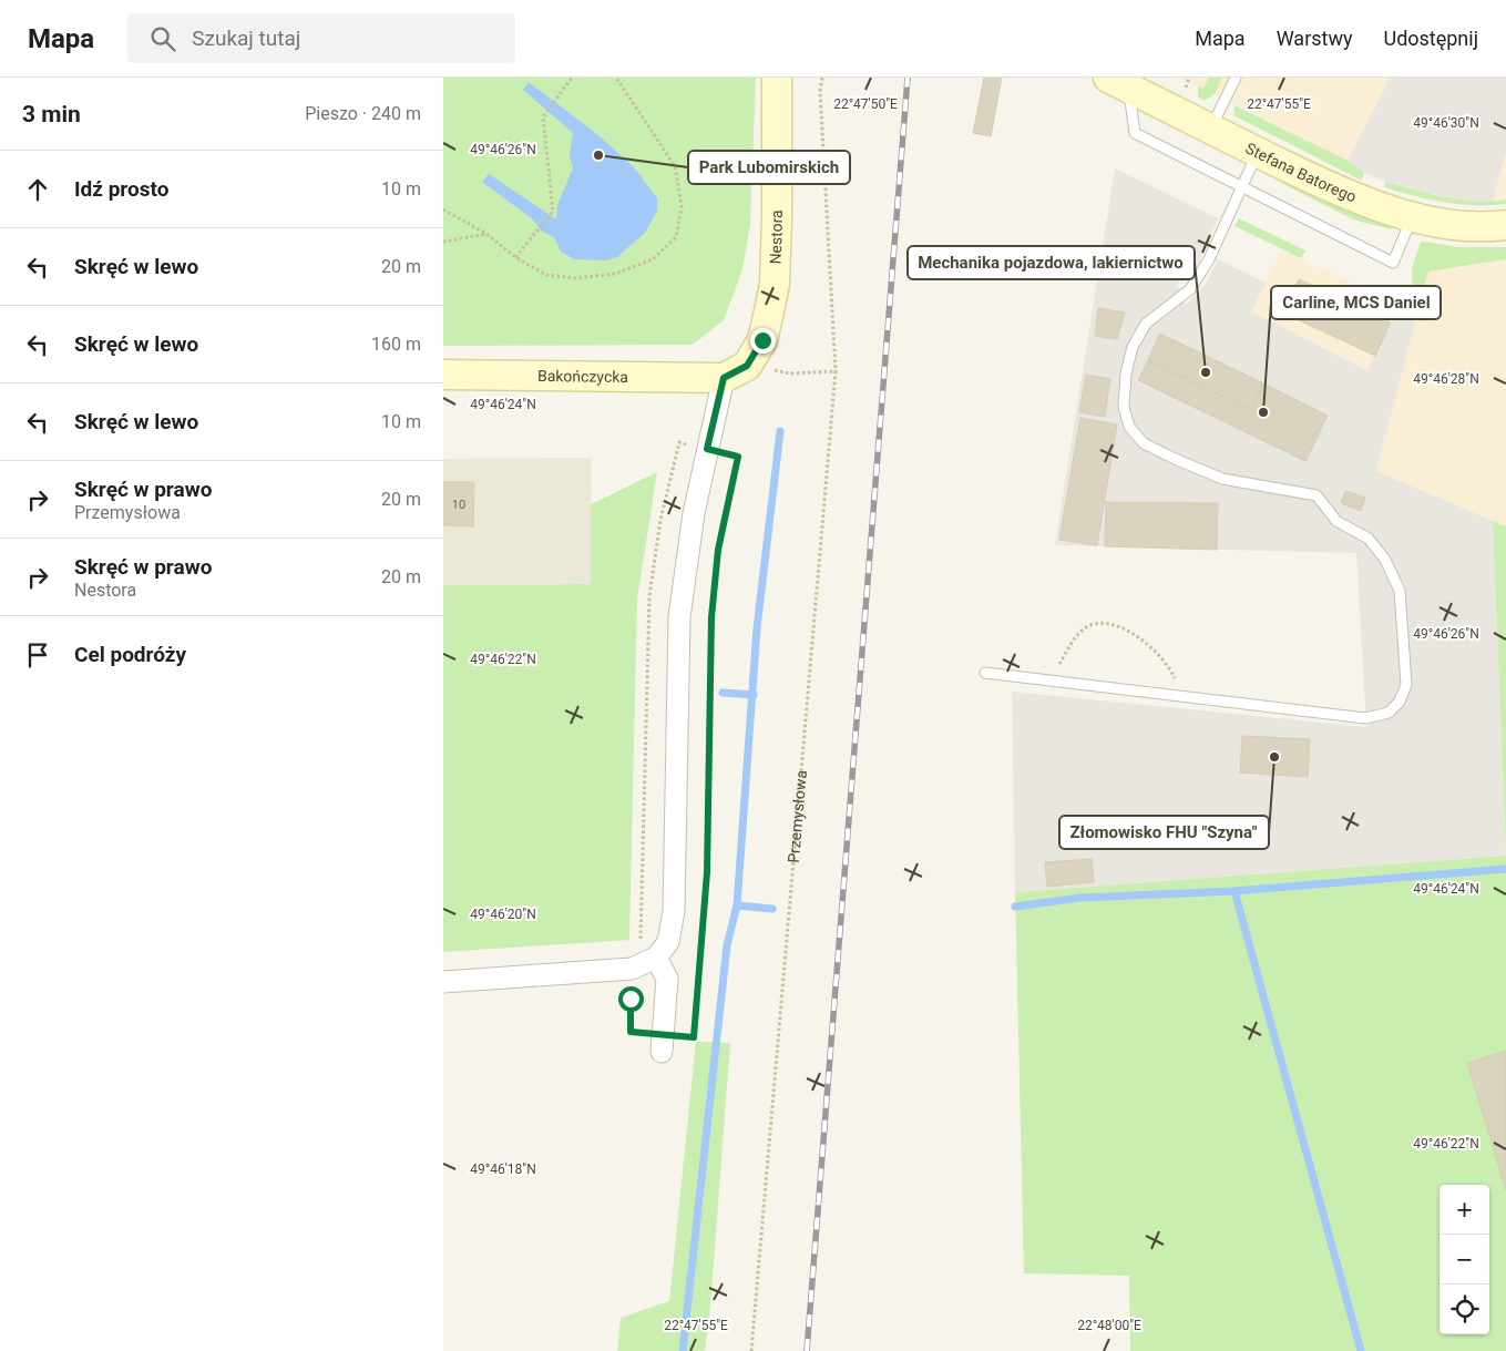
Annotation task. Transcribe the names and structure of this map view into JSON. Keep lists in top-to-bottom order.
{
  "streets": {
    "street": ["Stefana Batorego", "Nestora", "Bakończycka"],
    "path": ["Przemysłowa"]
  },
  "crossings": [
    ["Nestora", "Bakończycka"]
  ],
  "places": [
    "Park Lubomirskich",
    "Mechanika pojazdowa, lakiernictwo",
    "Carline, MCS Daniel",
    "Złomowisko FHU \"Szyna\""
  ],
  "house_numbers": ["10"],
  "page": {
    "header": "Mapa",
    "search": "Szukaj tutaj",
    "nav": ["Mapa", "Warstwy", "Udostępnij"],
    "heading": ["3 min", "Pieszo · 240 m"],
    "list": [
      ["Idź prosto", "10 m"],
      ["Skręć w lewo", "20 m"],
      ["Skręć w lewo", "160 m"],
      ["Skręć w lewo", "10 m"],
      ["Skręć w prawo", "Przemysłowa", "20 m"],
      ["Skręć w prawo", "Nestora", "20 m"],
      "Cel podróży"
    ],
    "map_buttons": ["+", "−"]
  },
  "coordinates": [
    "22°47'50\"E",
    "22°47'55\"E",
    "49°46'30\"N",
    "49°46'26\"N",
    "49°46'28\"N",
    "49°46'24\"N",
    "49°46'22\"N",
    "49°46'20\"N",
    "49°46'18\"N",
    "22°48'00\"E"
  ]
}
